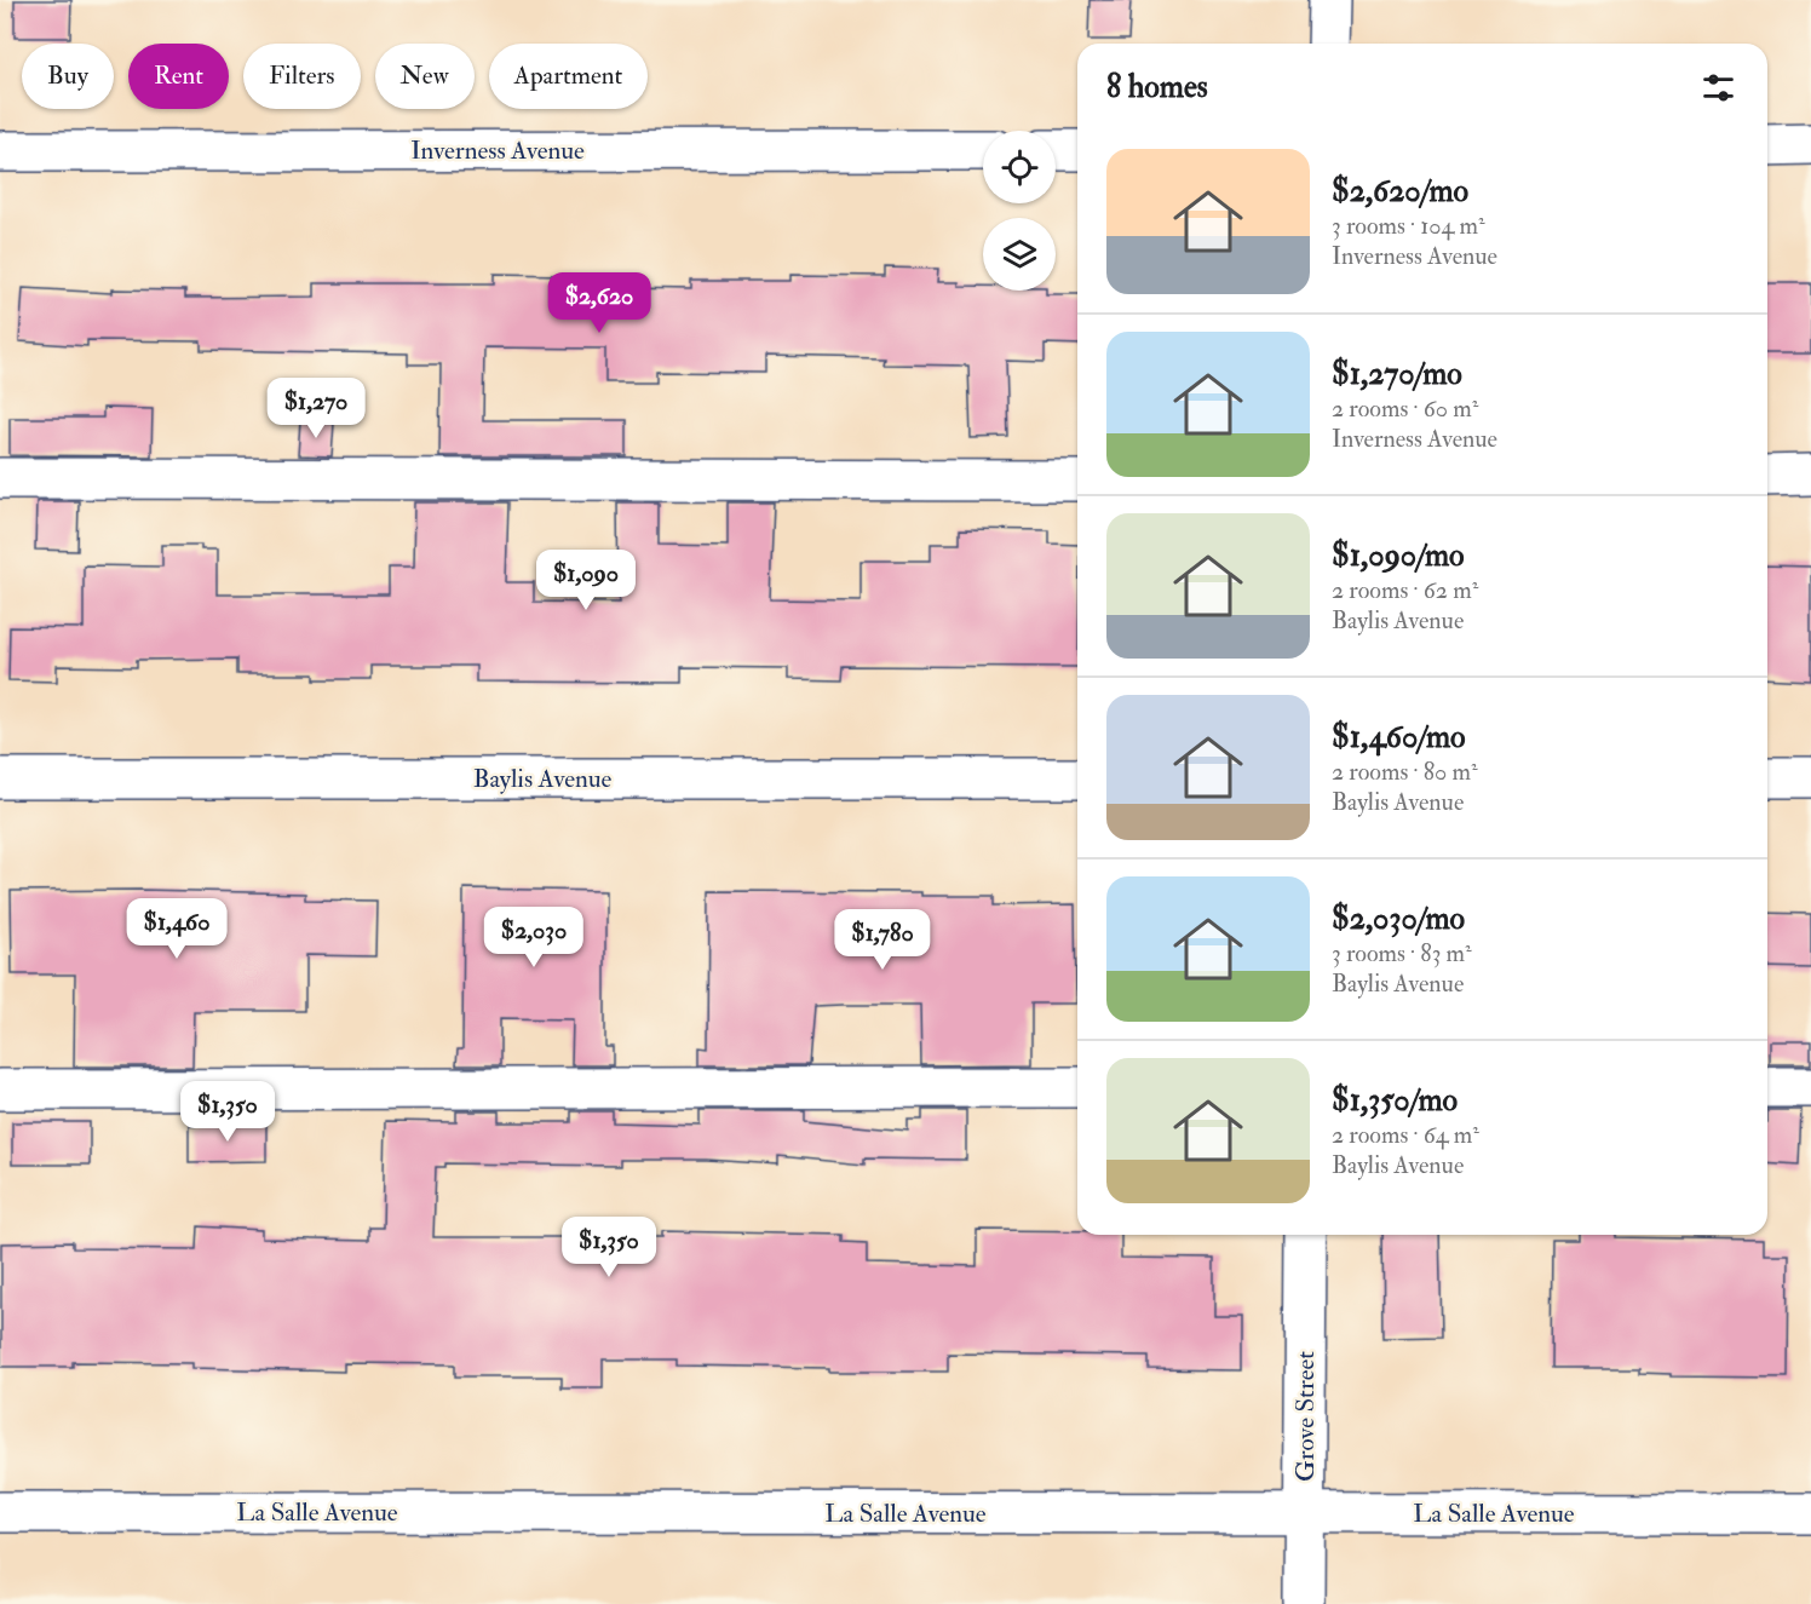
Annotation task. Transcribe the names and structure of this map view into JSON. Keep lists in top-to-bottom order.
{
  "streets": {
    "street": [
      "Inverness Avenue",
      "Baylis Avenue",
      "Grove Street",
      "La Salle Avenue"
    ]
  },
  "crossings": [
    ["Grove Street", "La Salle Avenue"]
  ],
  "page": {
    "chip": [
      "Buy",
      "Rent",
      "Filters",
      "New",
      "Apartment"
    ],
    "heading": "8 homes",
    "list": [
      {
        "name": "$2,620/mo",
        "note": "3 rooms · 104 m² · Inverness Avenue"
      },
      {
        "name": "$1,270/mo",
        "note": "2 rooms · 60 m² · Inverness Avenue"
      },
      {
        "name": "$1,090/mo",
        "note": "2 rooms · 62 m² · Baylis Avenue"
      },
      {
        "name": "$1,460/mo",
        "note": "2 rooms · 80 m² · Baylis Avenue"
      },
      {
        "name": "$2,030/mo",
        "note": "3 rooms · 83 m² · Baylis Avenue"
      },
      {
        "name": "$1,350/mo",
        "note": "2 rooms · 64 m² · Baylis Avenue"
      }
    ],
    "price": [
      "$2,620",
      "$1,270",
      "$1,090",
      "$1,460",
      "$2,030",
      "$1,780",
      "$1,350",
      "$1,350"
    ]
  }
}
